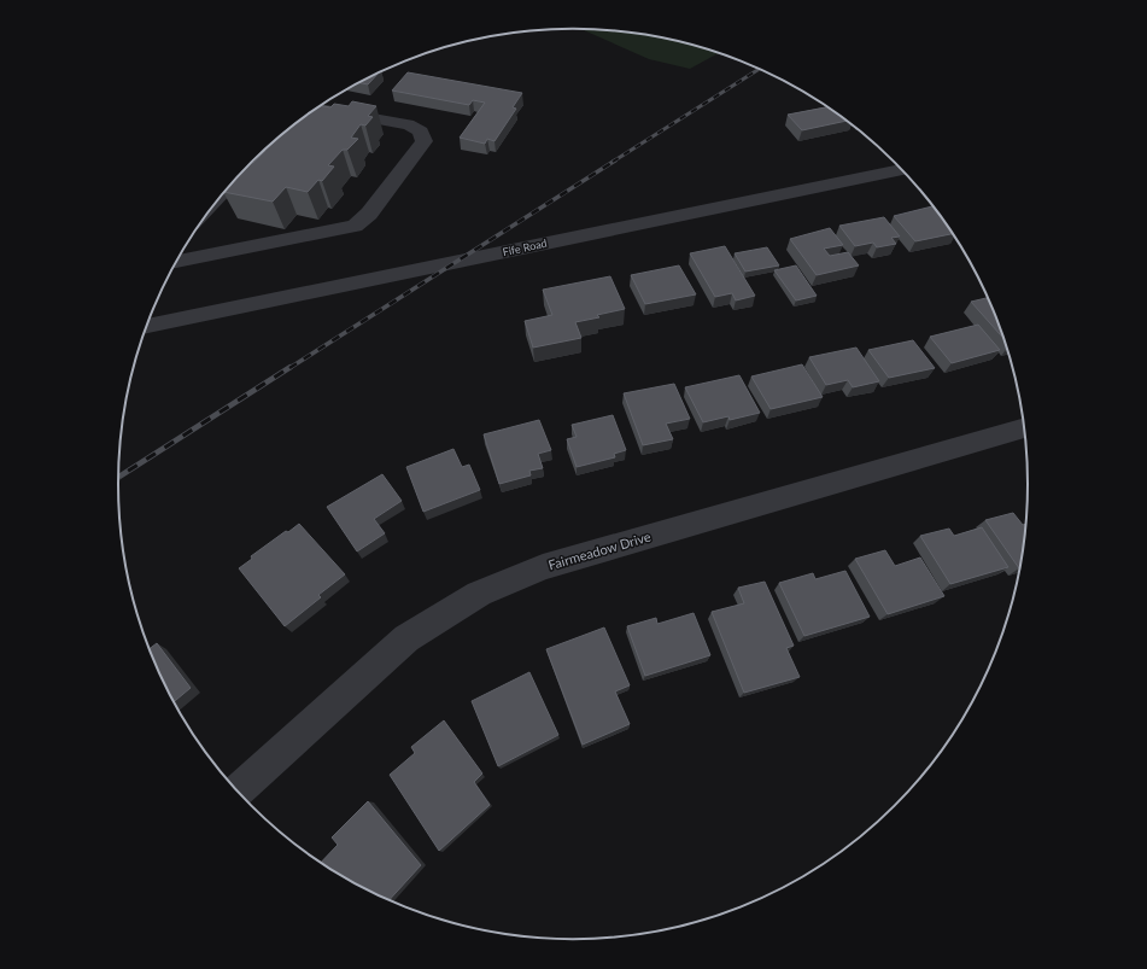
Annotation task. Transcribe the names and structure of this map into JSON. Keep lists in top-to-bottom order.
{
  "streets": {
    "street": ["Fife Road", "Fairmeadow Drive"]
  }
}
